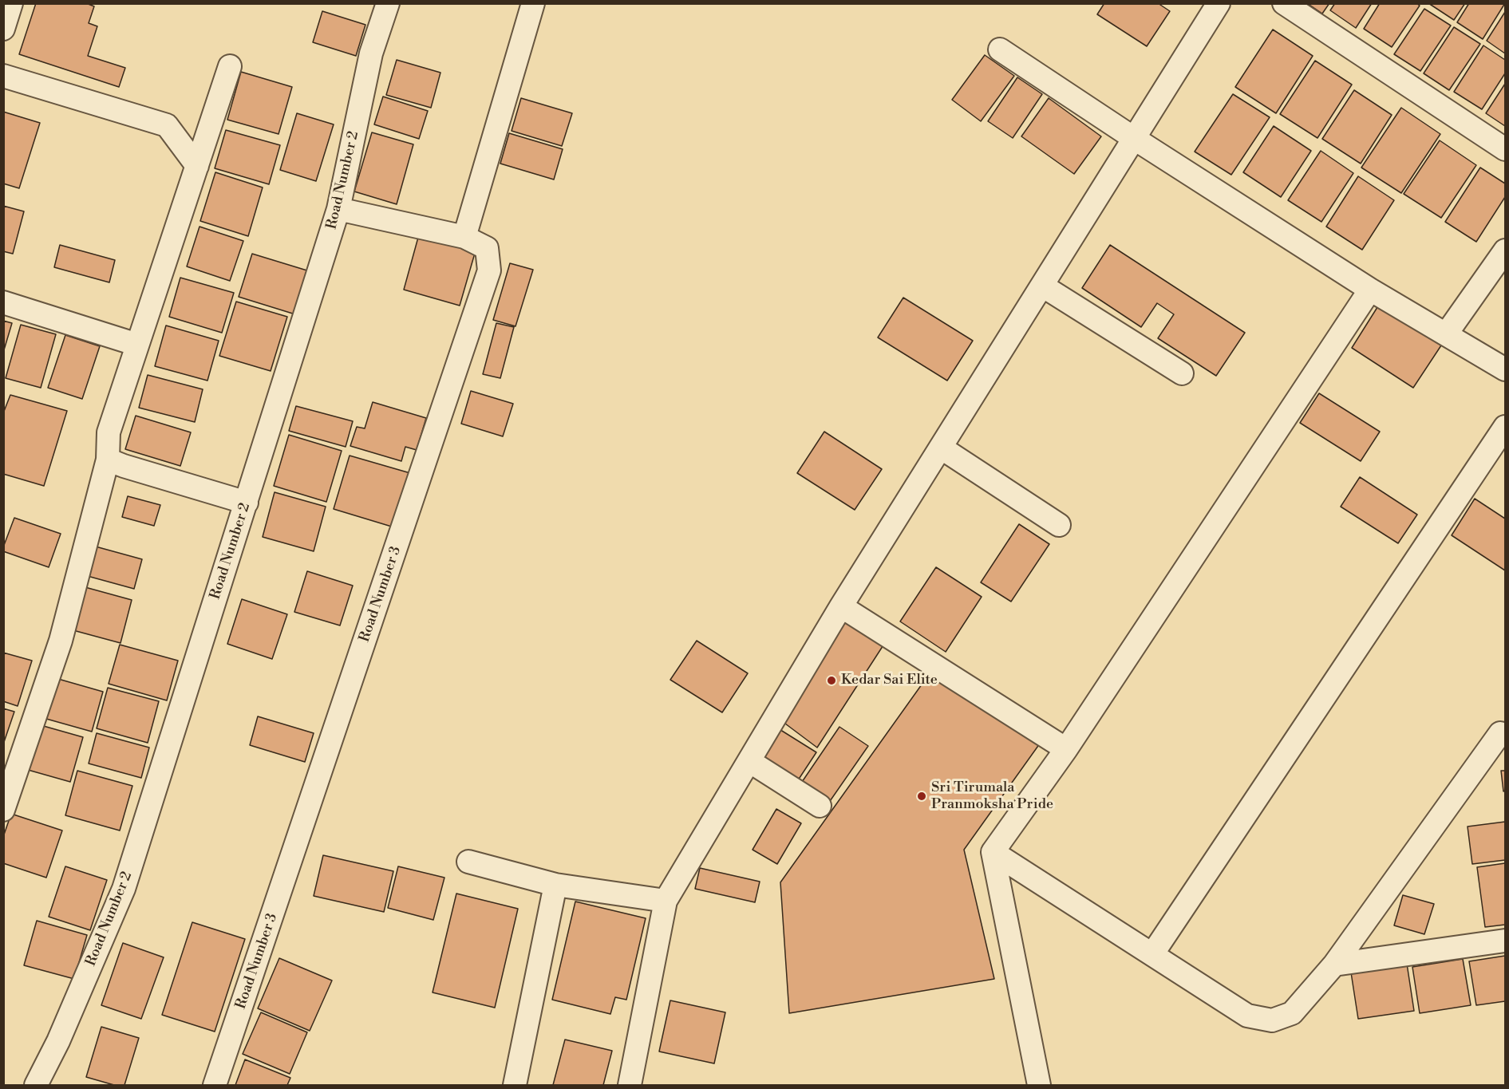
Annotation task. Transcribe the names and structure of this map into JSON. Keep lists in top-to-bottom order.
{
  "streets": {
    "street": ["Road Number 2", "Road Number 3"]
  },
  "crossings": [
    ["Road Number 2", "Road Number 3"]
  ],
  "places": ["Kedar Sai Elite", "Sri Tirumala Pranmoksha Pride"]
}
